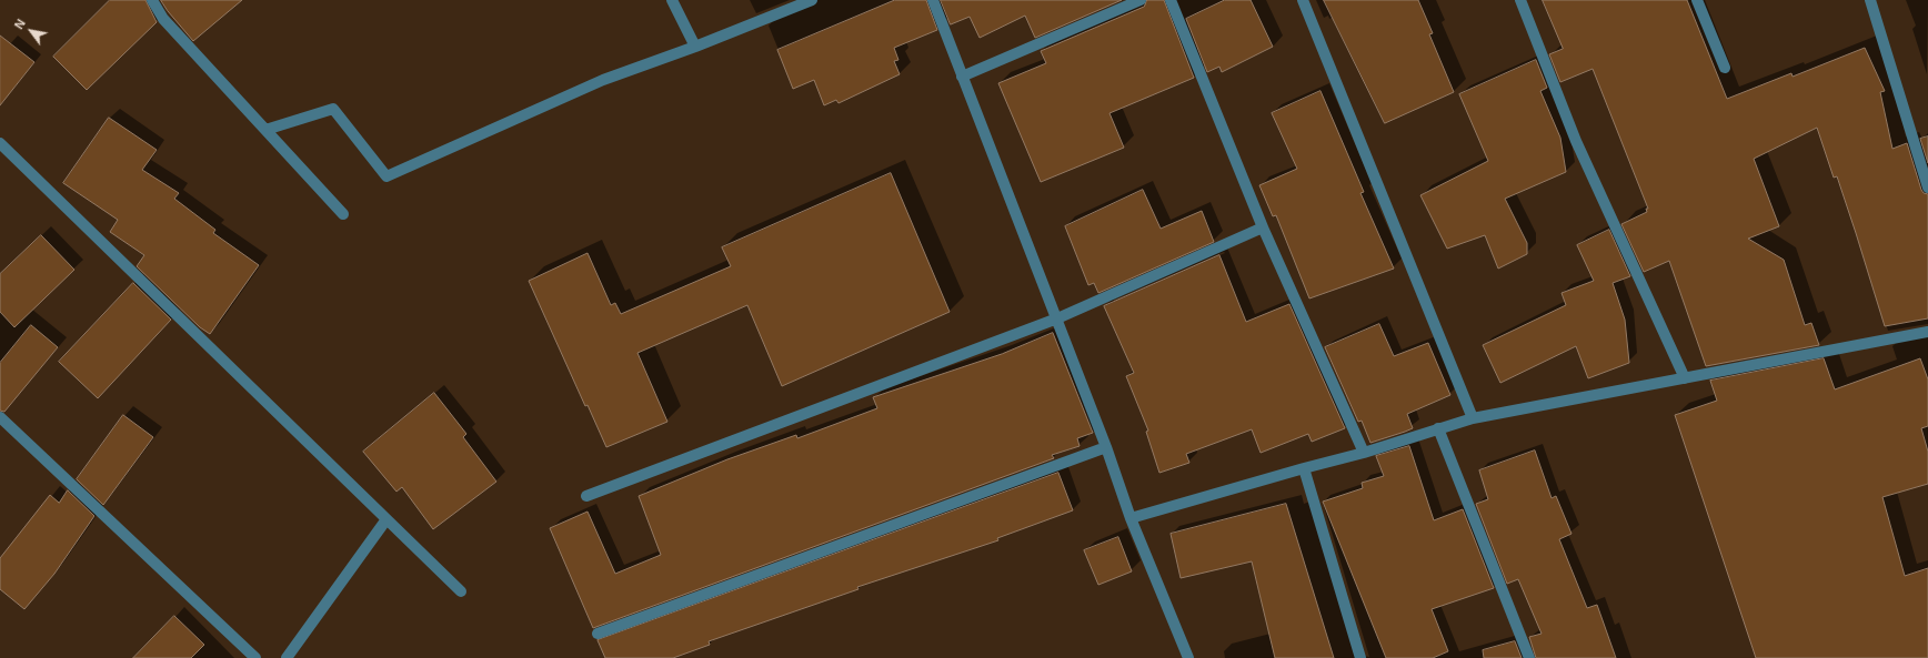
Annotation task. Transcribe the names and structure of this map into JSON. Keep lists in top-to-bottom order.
{
  "north": "top left"
}
